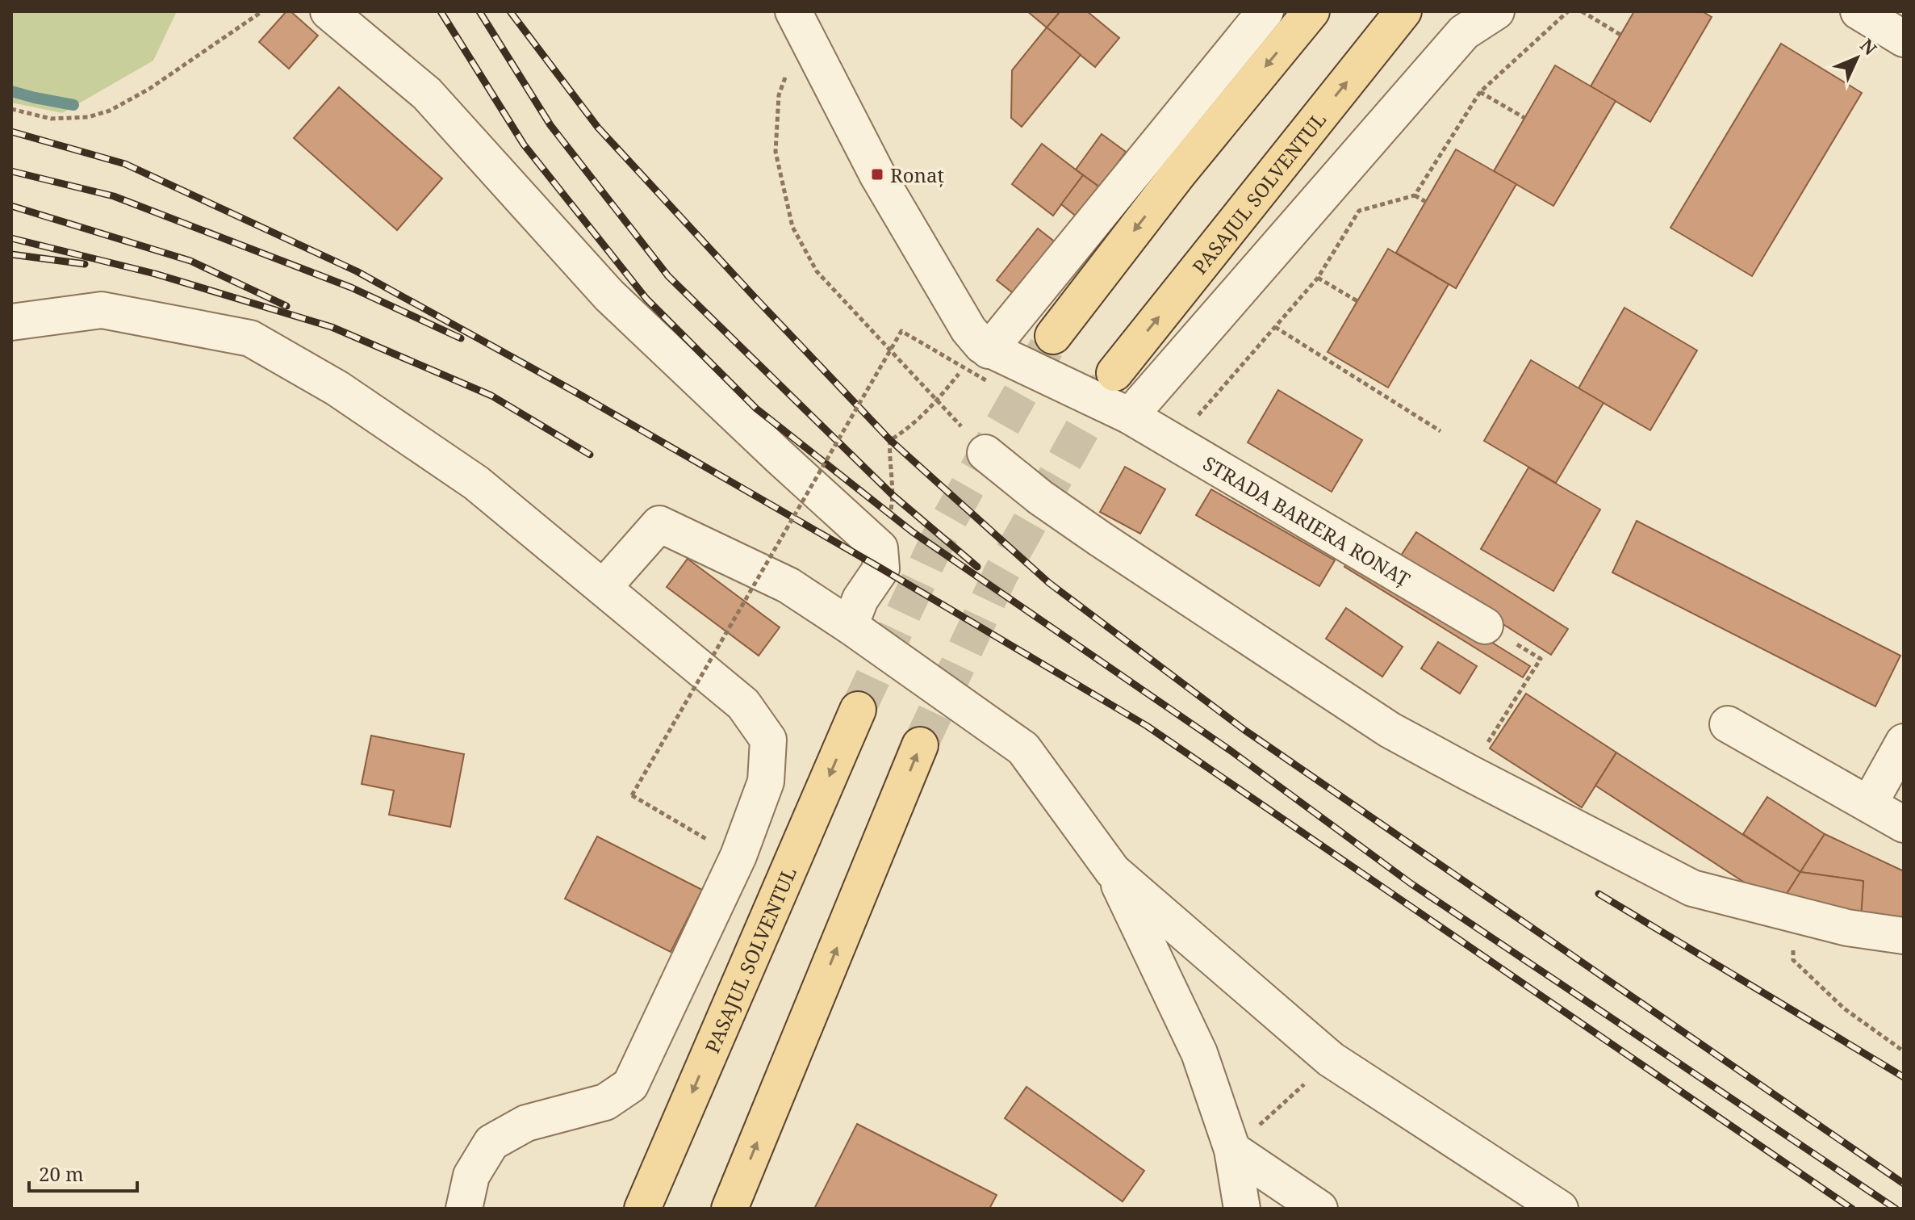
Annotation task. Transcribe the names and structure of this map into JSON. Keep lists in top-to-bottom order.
{
  "streets": {
    "main road": ["PASAJUL SOLVENTUL"],
    "street": ["STRADA BARIERA RONAȚ"]
  },
  "places": {
    "transit": ["Ronaț"]
  },
  "scale_bar": "20 m",
  "north": "top right"
}
